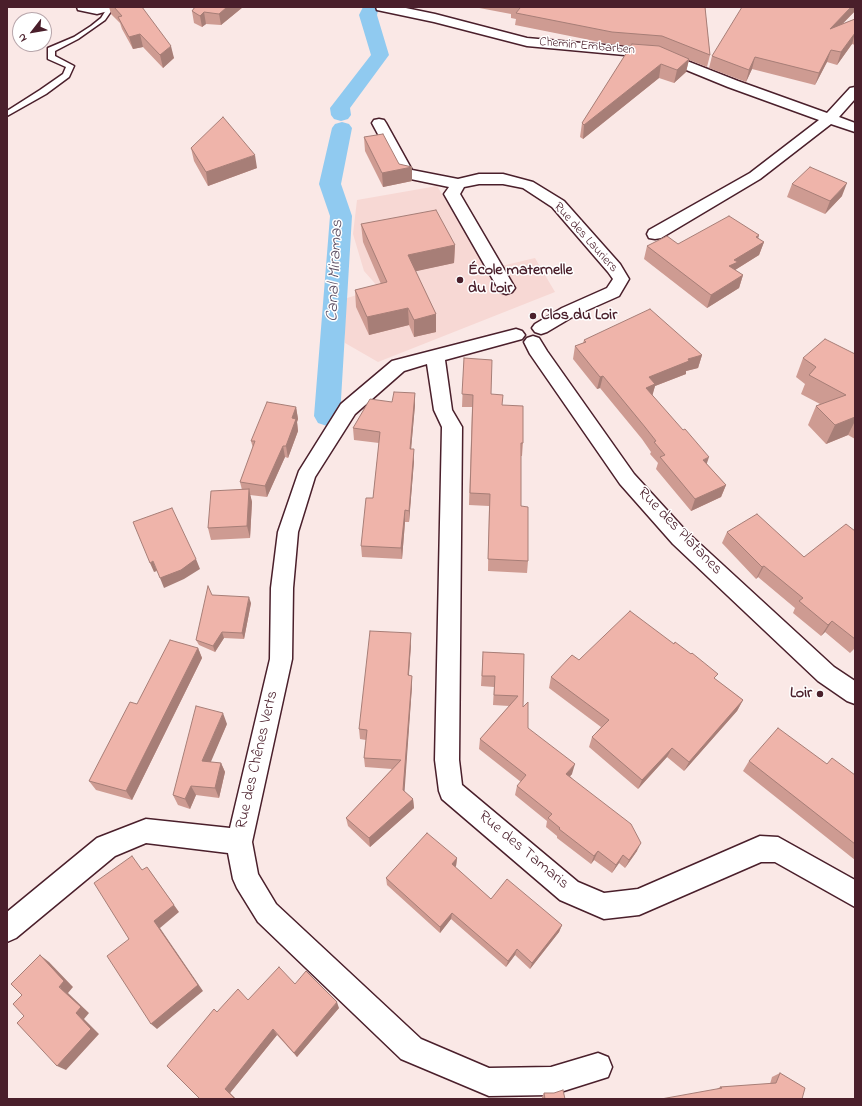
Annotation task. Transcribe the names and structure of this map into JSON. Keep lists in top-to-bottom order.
{
  "streets": {
    "street": [
      "Chemin Embarben",
      "Rue des Lauriers",
      "Rue des Platanes",
      "Rue des Chênes Verts",
      "Rue des Tamaris"
    ]
  },
  "crossings": [
    ["Rue des Lauriers", "Rue des Platanes"],
    ["Rue des Lauriers", "Rue des Chênes Verts"],
    ["Rue des Platanes", "Rue des Chênes Verts"],
    ["Rue des Chênes Verts", "Rue des Tamaris"]
  ],
  "water": ["Canal Miramas"],
  "places": ["École maternelle du Loir", "Clos du Loir", "Loir"],
  "north": "bottom left"
}
